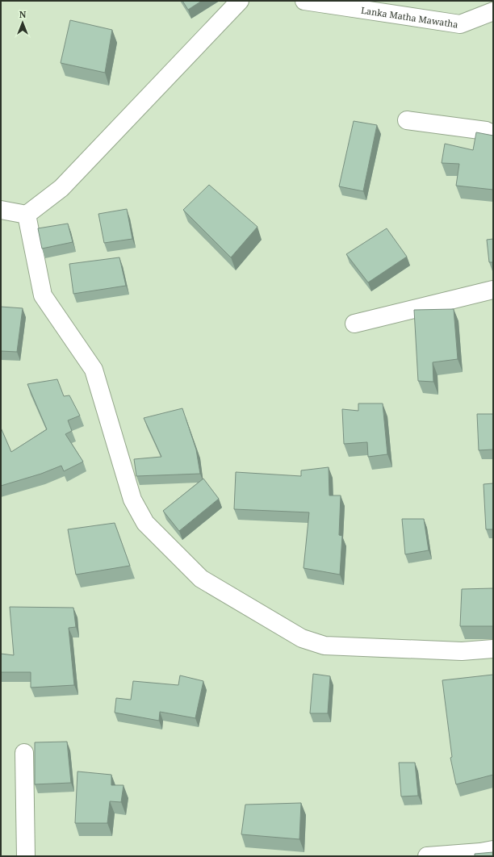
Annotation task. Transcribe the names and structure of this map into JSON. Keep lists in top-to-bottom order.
{
  "streets": {
    "street": ["Lanka Matha Mawatha"]
  },
  "north": "top"
}
